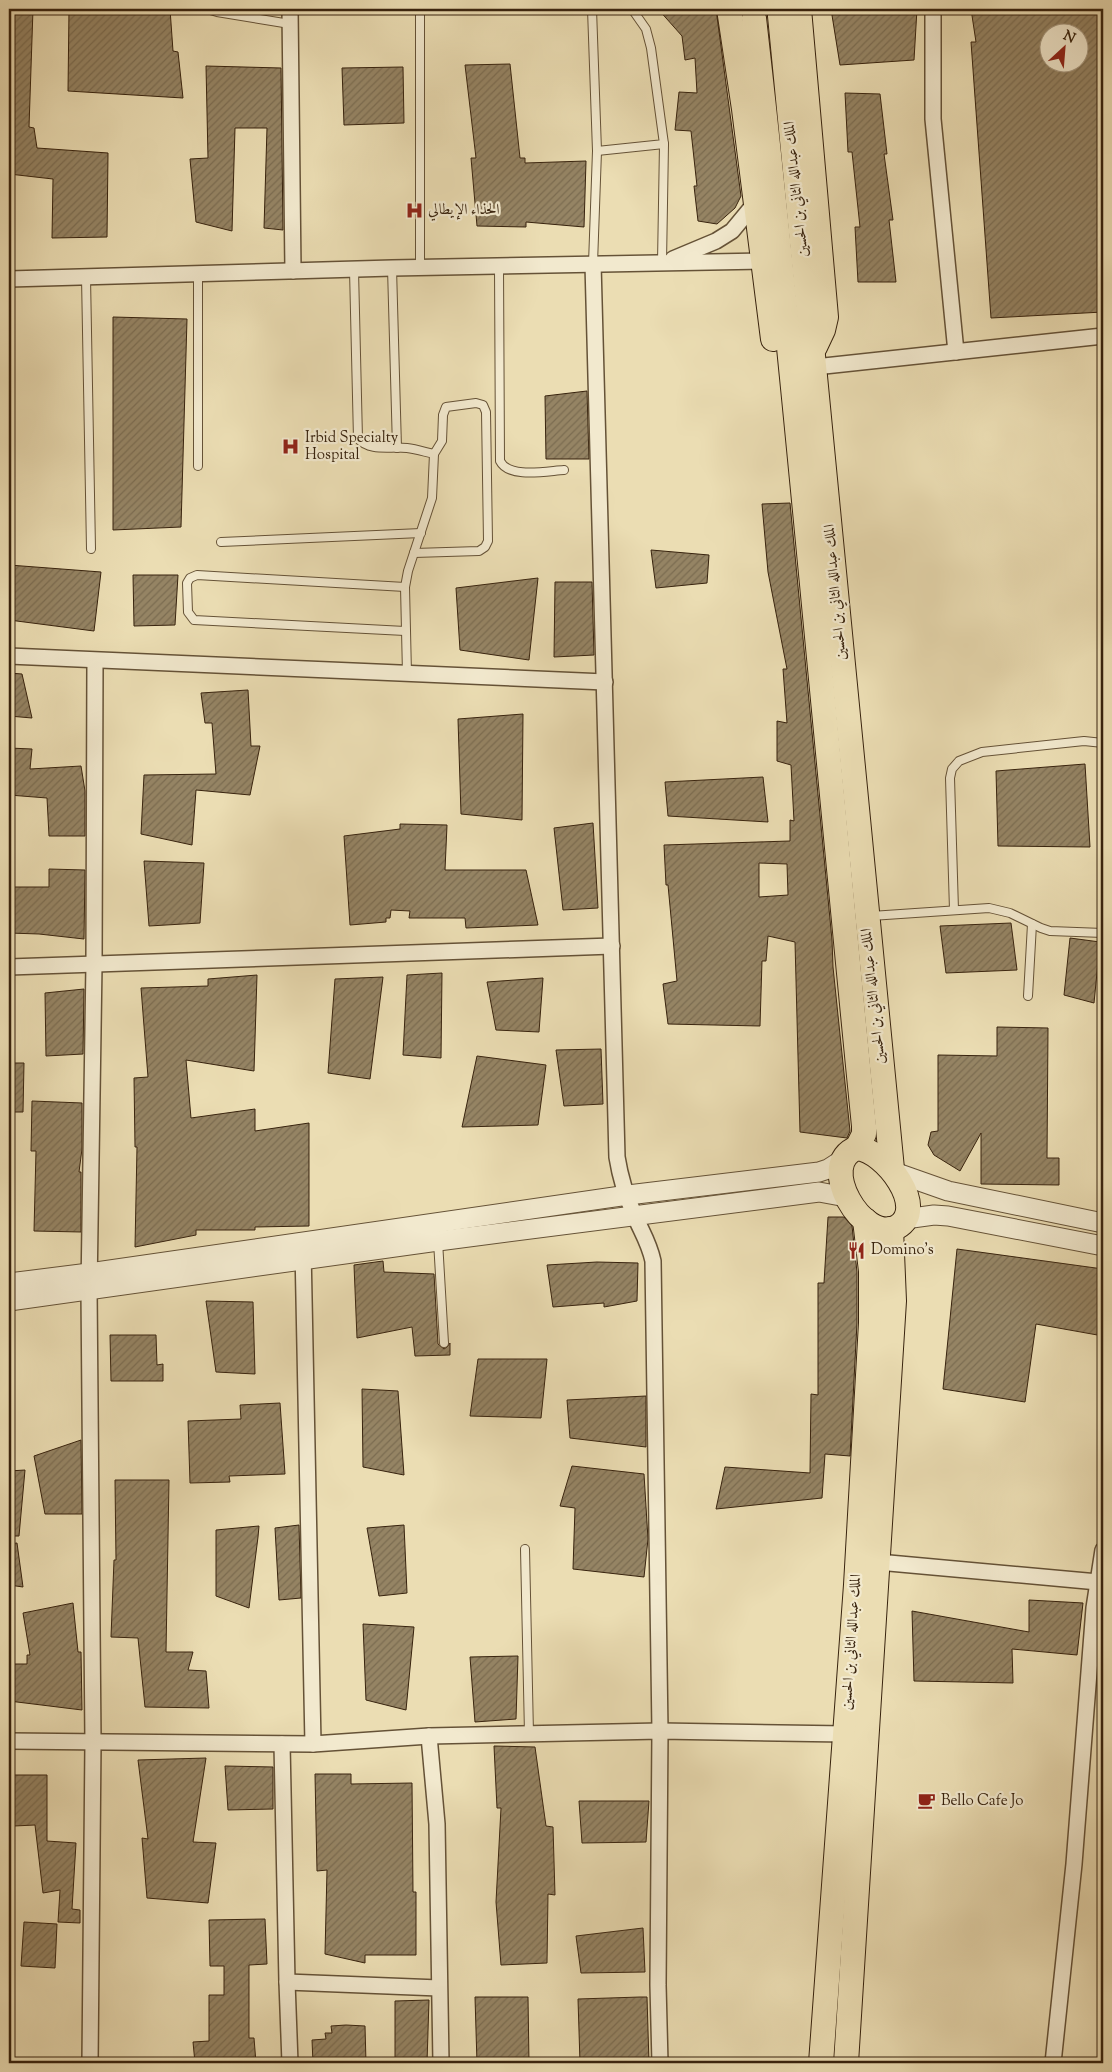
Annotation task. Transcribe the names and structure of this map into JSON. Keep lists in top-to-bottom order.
{
  "streets": {
    "main road": ["الملك عبدالله الثاني بن الحسين"]
  },
  "places": {
    "hospital": ["الحذاء الإيطالي", "Irbid Specialty Hospital"],
    "restaurant": ["Domino's"],
    "cafe": ["Bello Cafe Jo"]
  },
  "north": "top right"
}
